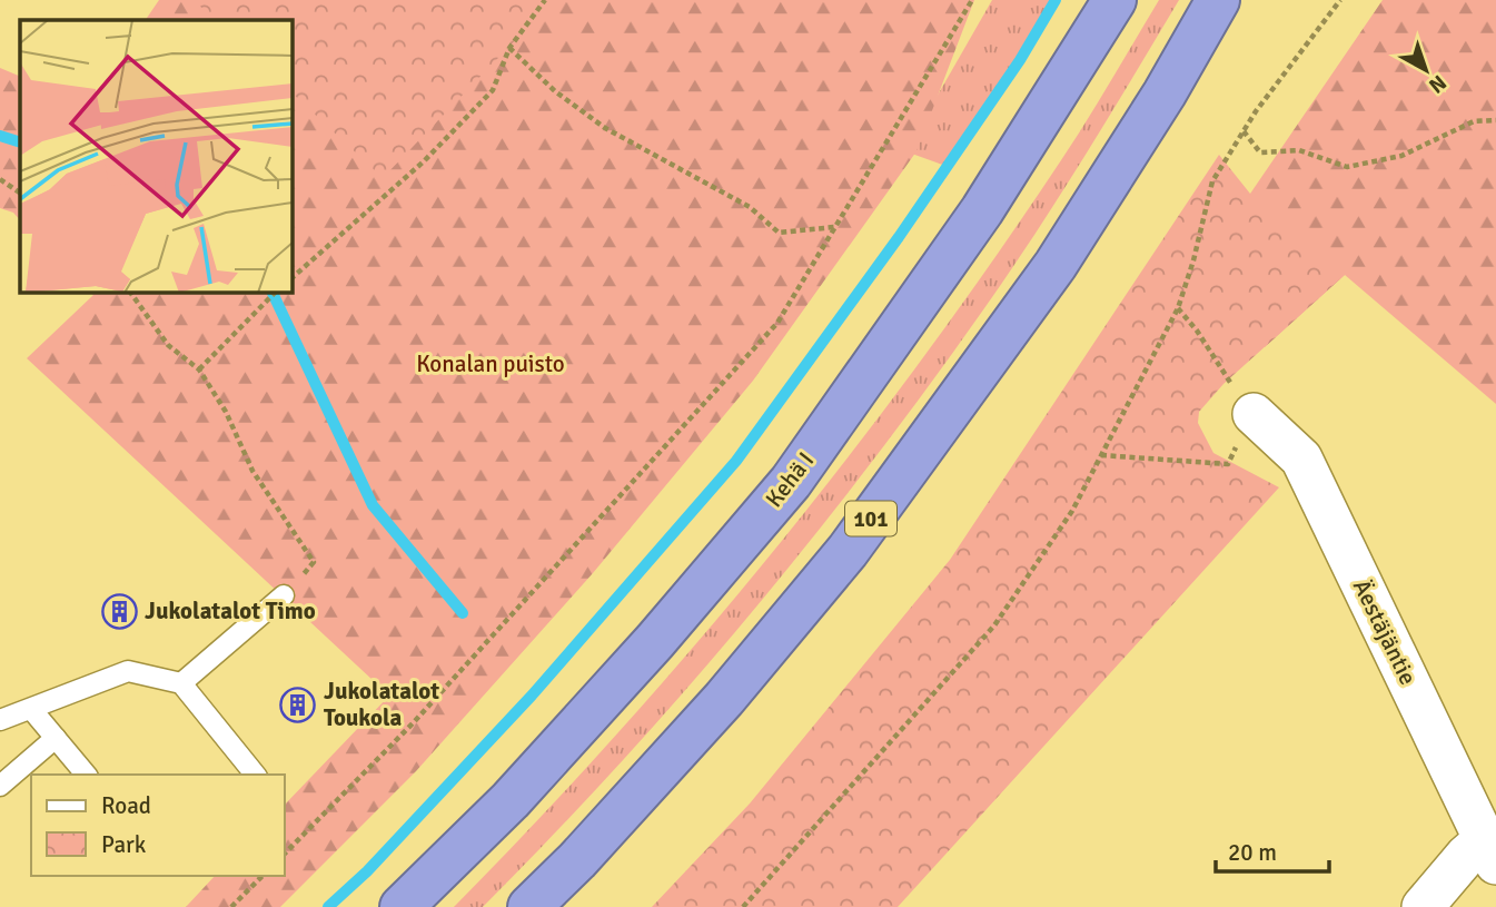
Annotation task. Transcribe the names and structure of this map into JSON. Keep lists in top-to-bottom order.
{
  "streets": {
    "highway": ["Kehä I", "101"],
    "street": ["Äestäjäntie"]
  },
  "parks": ["Konalan puisto"],
  "places": {
    "building": ["Jukolatalot Timo", "Jukolatalot Toukola"]
  },
  "legend": ["Road", "Park"],
  "scale_bar": "20 m",
  "north": "bottom right"
}
